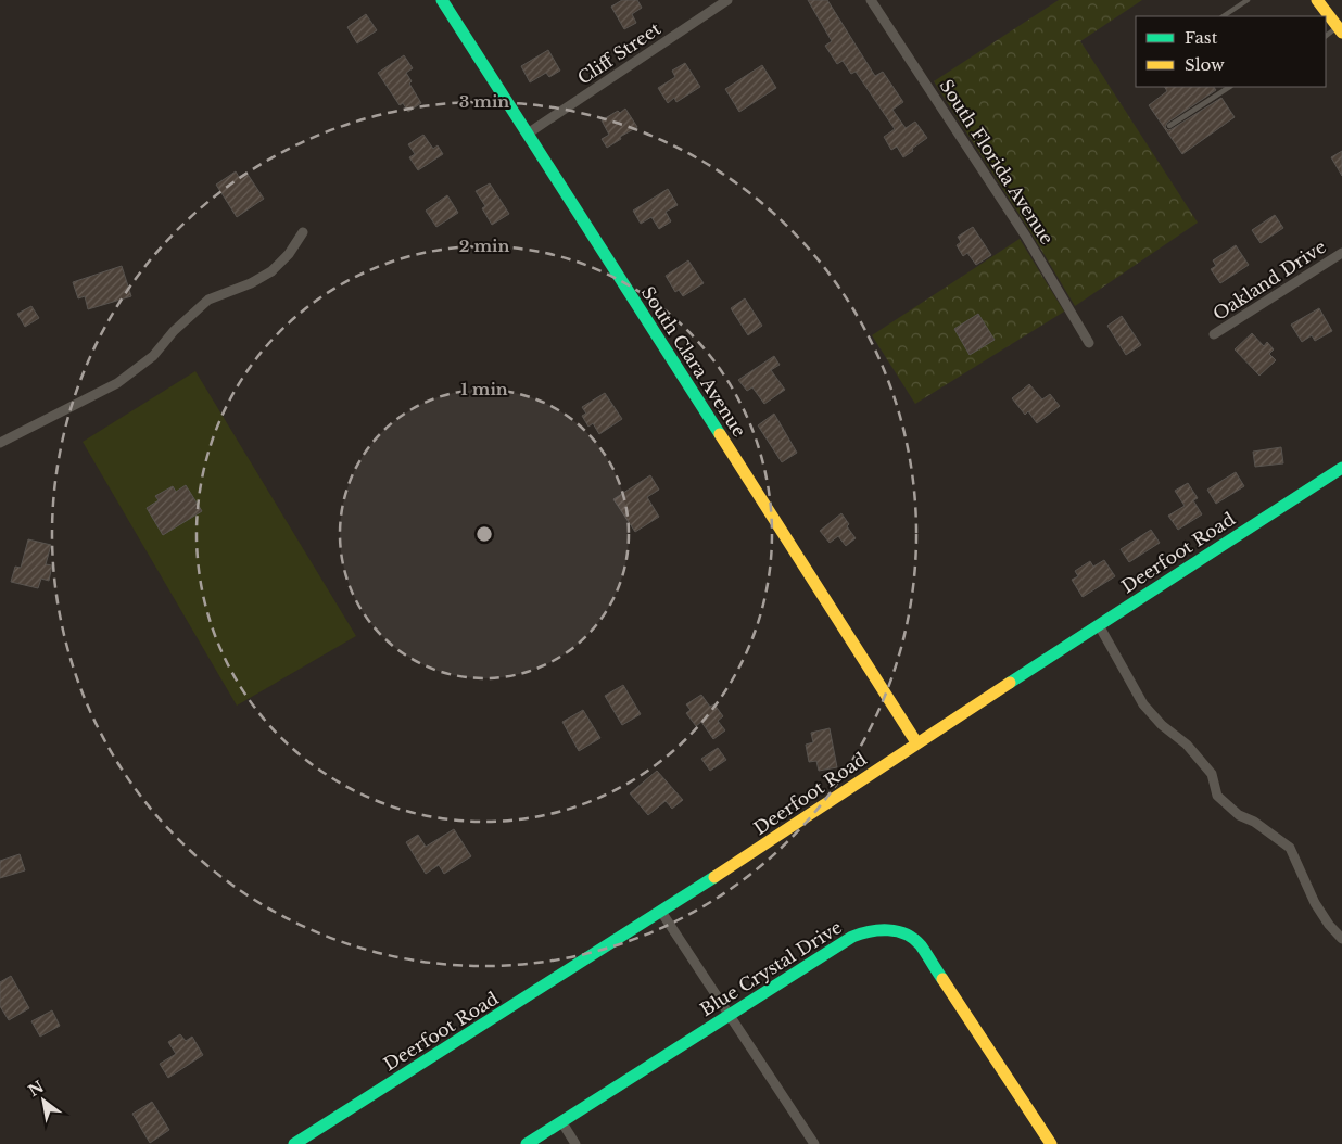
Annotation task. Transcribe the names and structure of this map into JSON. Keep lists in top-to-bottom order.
{
  "streets": {
    "main road": ["South Clara Avenue", "Deerfoot Road", "Blue Crystal Drive"],
    "street": ["Cliff Street", "South Florida Avenue", "Oakland Drive"]
  },
  "crossings": [
    ["Cliff Street", "South Clara Avenue"],
    ["South Clara Avenue", "Deerfoot Road"]
  ],
  "legend": ["Fast", "Slow"],
  "north": "top left",
  "rings": ["3 min", "2 min", "1 min"]
}
